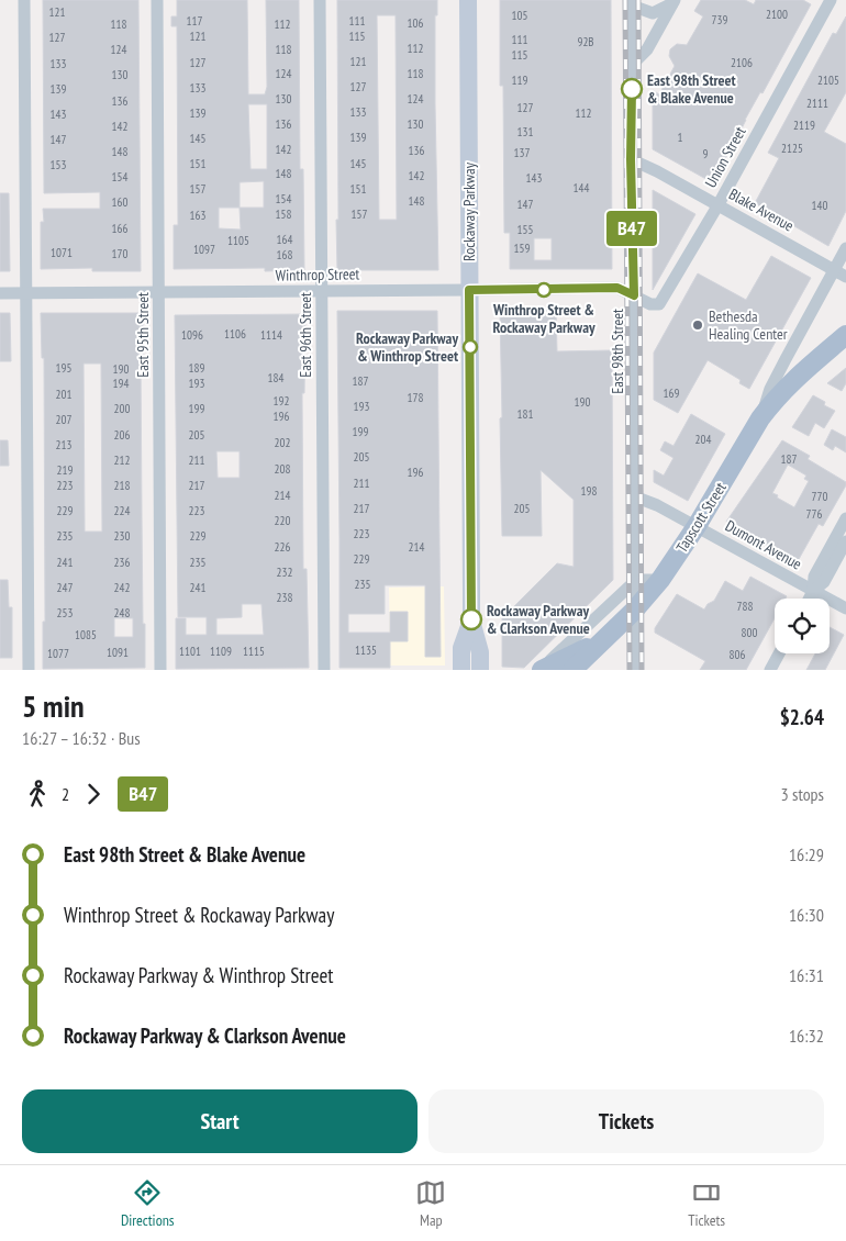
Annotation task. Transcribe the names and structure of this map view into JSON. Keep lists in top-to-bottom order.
{
  "streets": {
    "main road": ["Tapscott Street"],
    "street": [
      "Union Street",
      "Blake Avenue",
      "Rockaway Parkway",
      "Winthrop Street",
      "East 95th Street",
      "East 96th Street",
      "East 98th Street",
      "Dumont Avenue"
    ]
  },
  "crossings": [
    ["Union Street", "Blake Avenue"],
    ["Union Street", "Winthrop Street"],
    ["Union Street", "East 98th Street"],
    ["Blake Avenue", "East 98th Street"],
    ["Blake Avenue", "Tapscott Street"],
    ["Rockaway Parkway", "Winthrop Street"],
    ["Winthrop Street", "East 95th Street"],
    ["Winthrop Street", "East 96th Street"],
    ["Winthrop Street", "East 98th Street"],
    ["East 98th Street", "Tapscott Street"],
    ["East 98th Street", "Dumont Avenue"],
    ["Tapscott Street", "Dumont Avenue"]
  ],
  "places": [
    "East 98th Street & Blake Avenue",
    "Winthrop Street & Rockaway Parkway",
    "Bethesda Healing Center",
    "Rockaway Parkway & Winthrop Street",
    "Rockaway Parkway & Clarkson Avenue"
  ],
  "lines": ["bus line B47"],
  "house_numbers": [
    "121",
    "2100",
    "105",
    "739",
    "117",
    "111",
    "106",
    "118",
    "112",
    "121",
    "115",
    "127",
    "111",
    "92B",
    "112",
    "124",
    "118",
    "115",
    "121",
    "127",
    "2106",
    "133",
    "124",
    "118",
    "130",
    "119",
    "2105",
    "127",
    "133",
    "139",
    "130",
    "124",
    "136",
    "2111",
    "127",
    "133",
    "139",
    "112",
    "143",
    "136",
    "130",
    "2119",
    "142",
    "131",
    "139",
    "1",
    "145",
    "147",
    "2125",
    "142",
    "136",
    "148",
    "137",
    "9",
    "151",
    "145",
    "153",
    "148",
    "142",
    "154",
    "143",
    "144",
    "157",
    "151",
    "154",
    "148",
    "160",
    "147",
    "140",
    "158",
    "157",
    "163",
    "166",
    "155",
    "164",
    "1105",
    "159",
    "1097",
    "1071",
    "170",
    "168",
    "1106",
    "1096",
    "1114",
    "195",
    "189",
    "190",
    "184",
    "187",
    "194",
    "193",
    "169",
    "201",
    "178",
    "192",
    "190",
    "193",
    "200",
    "199",
    "181",
    "196",
    "207",
    "199",
    "206",
    "205",
    "204",
    "202",
    "213",
    "205",
    "187",
    "212",
    "211",
    "208",
    "219",
    "196",
    "211",
    "223",
    "218",
    "217",
    "198",
    "214",
    "770",
    "217",
    "205",
    "229",
    "224",
    "223",
    "776",
    "220",
    "223",
    "235",
    "230",
    "229",
    "226",
    "214",
    "229",
    "241",
    "236",
    "235",
    "232",
    "235",
    "247",
    "242",
    "241",
    "238",
    "788",
    "253",
    "248",
    "800",
    "1085",
    "1135",
    "1101",
    "1109",
    "1115",
    "1091",
    "1077",
    "806"
  ],
  "page": {
    "on_map": "B47",
    "heading": ["5 min", "16:27 – 16:32 · Bus", "$2.64"],
    "legs": ["2", "B47", "3 stops"],
    "list": [
      {
        "name": "East 98th Street & Blake Avenue",
        "value": "16:29"
      },
      {
        "name": "Winthrop Street & Rockaway Parkway",
        "value": "16:30"
      },
      {
        "name": "Rockaway Parkway & Winthrop Street",
        "value": "16:31"
      },
      {
        "name": "Rockaway Parkway & Clarkson Avenue",
        "value": "16:32"
      }
    ],
    "buttons": ["Start", "Tickets"],
    "tabs": ["Directions", "Map", "Tickets"]
  }
}
